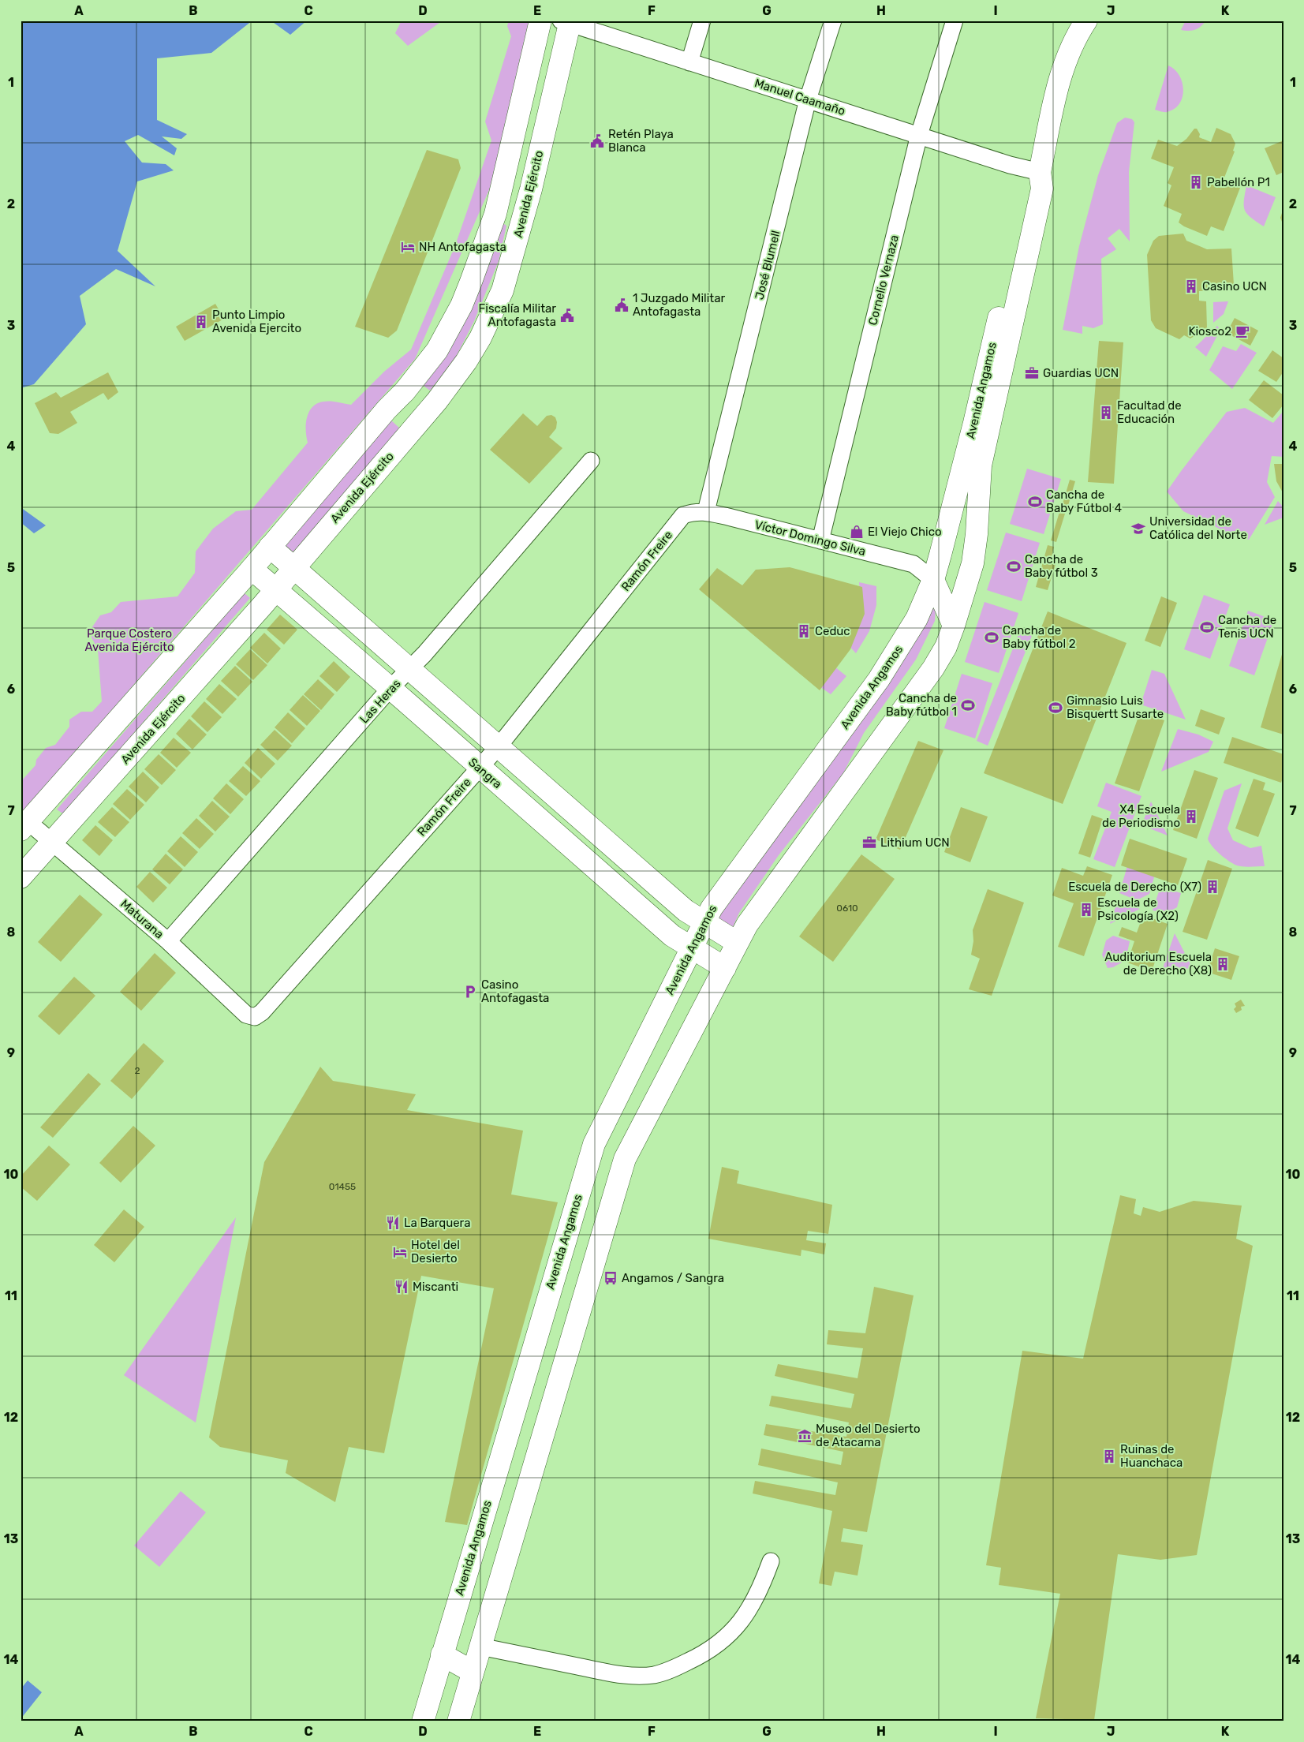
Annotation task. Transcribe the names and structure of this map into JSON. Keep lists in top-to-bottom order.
{
  "streets": {
    "main road": ["Avenida Ejército", "Avenida Angamos", "Sangra"],
    "street": [
      "Manuel Caamaño",
      "José Blumell",
      "Cornelio Vernaza",
      "Víctor Domingo Silva",
      "Ramón Freire",
      "Las Heras",
      "Maturana"
    ]
  },
  "crossings": [
    ["Manuel Caamaño", "Avenida Ejército"],
    ["Manuel Caamaño", "José Blumell"],
    ["Manuel Caamaño", "Cornelio Vernaza"],
    ["Manuel Caamaño", "Avenida Angamos"],
    ["Avenida Ejército", "Sangra"],
    ["Avenida Ejército", "Maturana"],
    ["José Blumell", "Víctor Domingo Silva"],
    ["Cornelio Vernaza", "Víctor Domingo Silva"],
    ["Avenida Angamos", "Víctor Domingo Silva"],
    ["Avenida Angamos", "Sangra"],
    ["Víctor Domingo Silva", "Ramón Freire"],
    ["Ramón Freire", "Sangra"],
    ["Ramón Freire", "Maturana"],
    ["Las Heras", "Sangra"],
    ["Las Heras", "Maturana"]
  ],
  "parks": ["Parque Costero Avenida Ejército"],
  "places": {
    "public building": ["Retén Playa Blanca", "1 Juzgado Militar Antofagasta", "Fiscalía Militar Antofagasta"],
    "building": [
      "Pabellón P1",
      "Casino UCN",
      "Punto Limpio Avenida Ejercito",
      "Facultad de Educación",
      "Ceduc",
      "X4 Escuela de Periodismo",
      "Escuela de Derecho (X7)",
      "Escuela de Psicología (X2)",
      "Auditorium Escuela de Derecho (X8)",
      "Ruinas de Huanchaca"
    ],
    "hotel": ["NH Antofagasta", "Hotel del Desierto"],
    "cafe": ["Kiosco2"],
    "office": ["Guardias UCN", "Lithium UCN"],
    "sports": [
      "Cancha de Baby Fútbol 4",
      "Cancha de Baby fútbol 3",
      "Cancha de Tenis UCN",
      "Cancha de Baby fútbol 2",
      "Cancha de Baby fútbol 1",
      "Gimnasio Luis Bisquertt Susarte"
    ],
    "school or university": ["Universidad de Católica del Norte"],
    "shop": ["El Viejo Chico"],
    "parking": ["Casino Antofagasta"],
    "restaurant": ["La Barquera", "Miscanti"],
    "bus stop": ["Angamos / Sangra"],
    "museum": ["Museo del Desierto de Atacama"]
  },
  "house_numbers": ["0610", "2", "01455"],
  "grid": {
    "columns": [
      "A",
      "B",
      "C",
      "D",
      "E",
      "F",
      "G",
      "H",
      "I",
      "J",
      "K"
    ],
    "rows": [
      "1",
      "2",
      "3",
      "4",
      "5",
      "6",
      "7",
      "8",
      "9",
      "10",
      "11",
      "12",
      "13",
      "14"
    ]
  }
}
